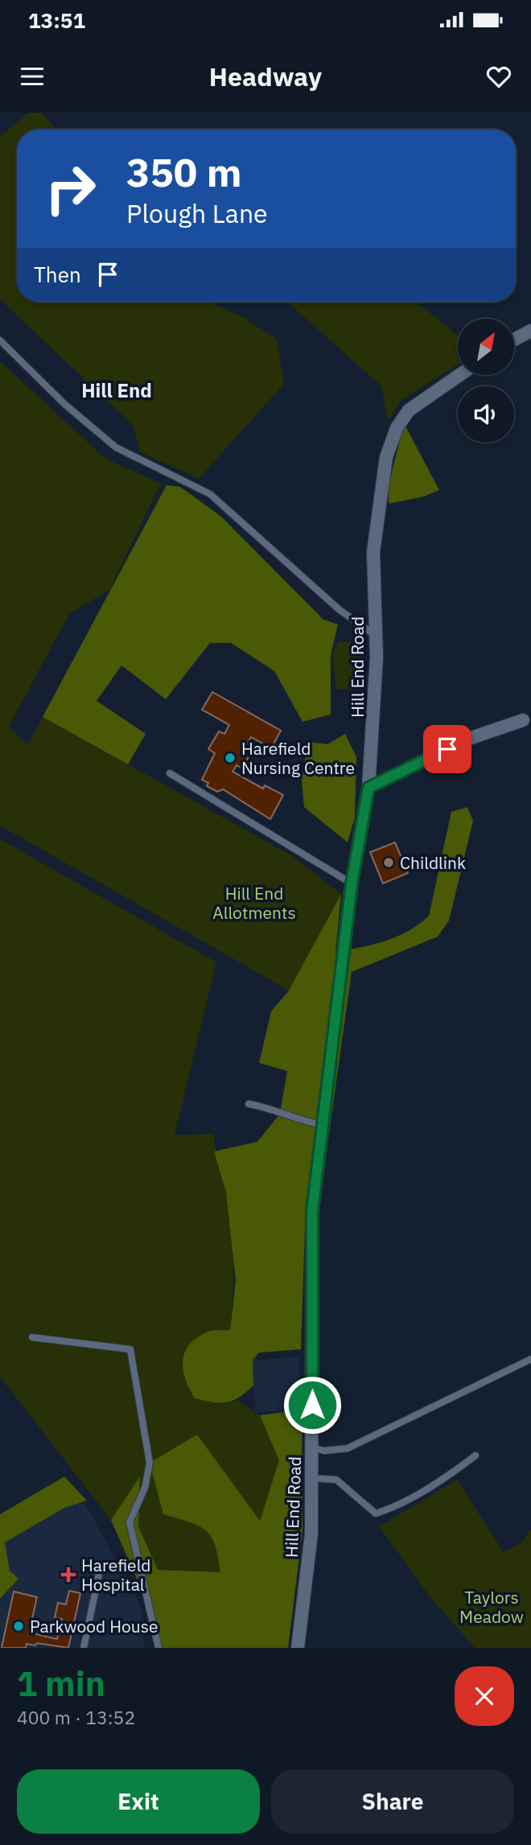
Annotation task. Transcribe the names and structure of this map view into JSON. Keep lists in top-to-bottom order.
{
  "streets": {
    "street": ["Hill End Road"]
  },
  "districts": ["Hill End"],
  "parks": ["Hill End Allotments", "Taylors Meadow"],
  "places": {
    "other": ["Harefield Nursing Centre", "Childlink", "Parkwood House"],
    "health": ["Harefield Hospital"]
  },
  "north": "top right",
  "page": {
    "status": "13:51",
    "header": "Headway",
    "turn": ["350 m", "Plough Lane"],
    "then": "Then",
    "heading": ["1 min", "400 m · 13:52"],
    "buttons": ["Exit", "Share"]
  }
}
